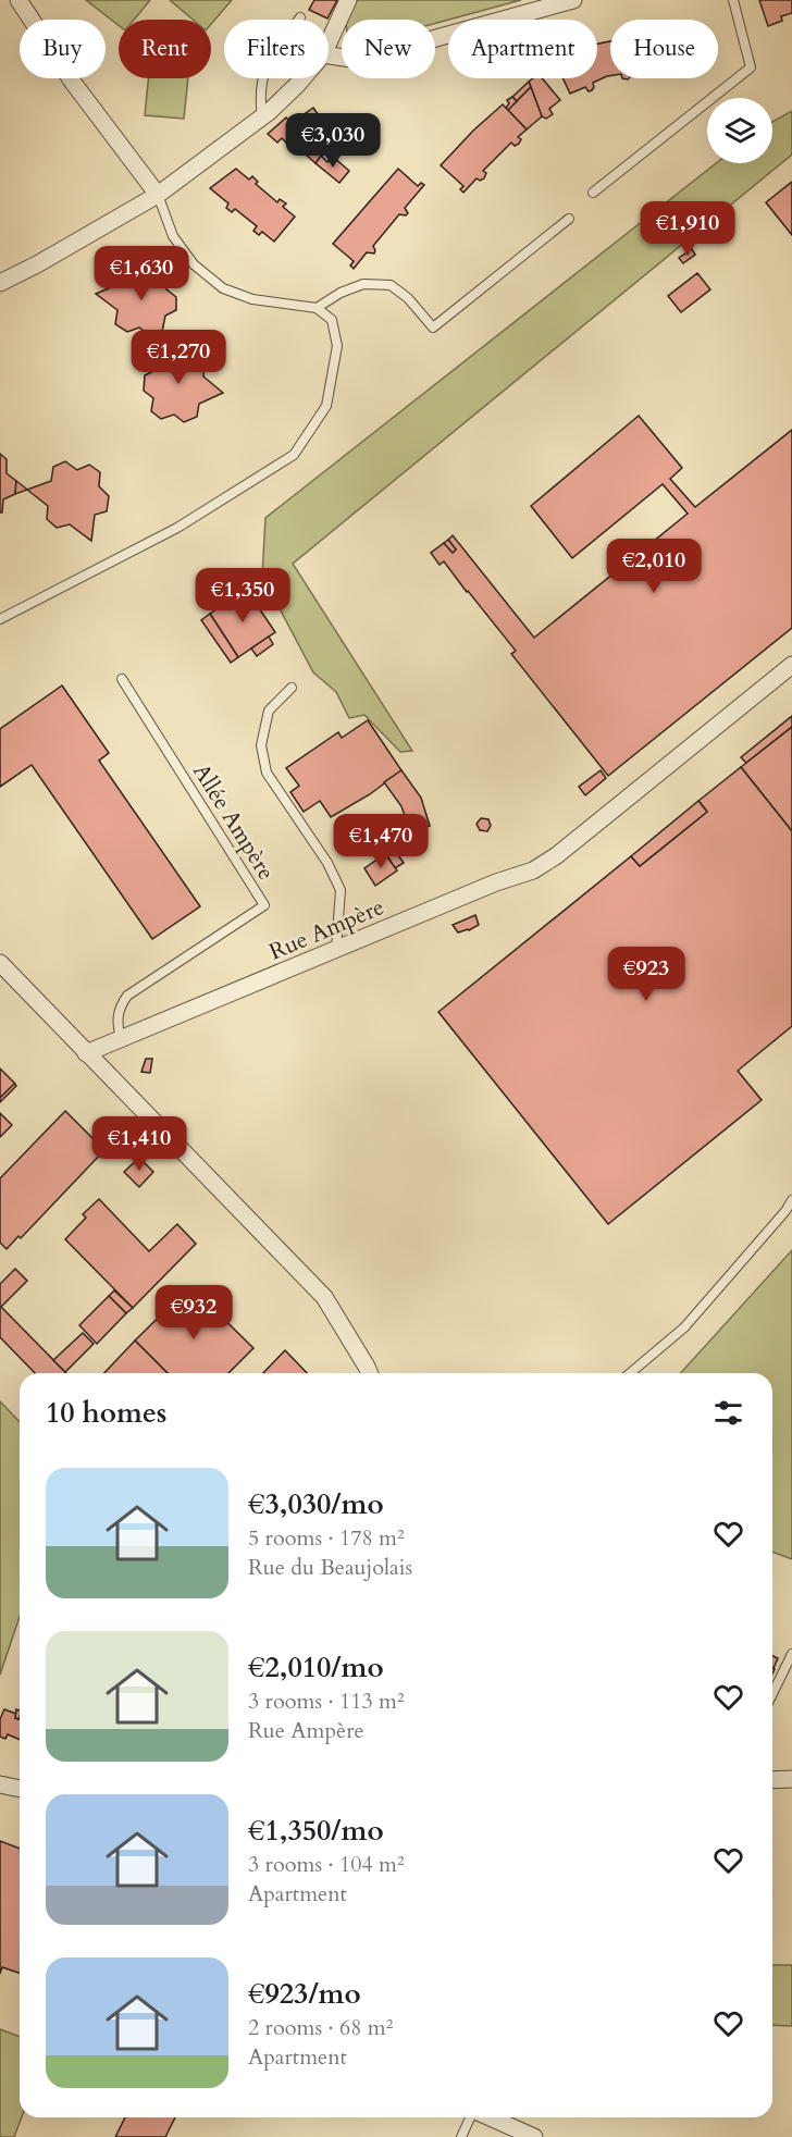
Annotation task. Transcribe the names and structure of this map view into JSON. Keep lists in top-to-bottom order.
{
  "streets": {
    "street": ["Rue Ampère"],
    "lane": ["Allée Ampère"]
  },
  "crossings": [
    ["Allée Ampère", "Rue Ampère"]
  ],
  "page": {
    "chip": [
      "Buy",
      "Rent",
      "Filters",
      "New",
      "Apartment",
      "House"
    ],
    "price": [
      "€3,030",
      "€1,910",
      "€1,630",
      "€1,270",
      "€2,010",
      "€1,350",
      "€1,470",
      "€923",
      "€1,410",
      "€932"
    ],
    "heading": "10 homes",
    "list": [
      {
        "name": "€3,030/mo",
        "note": "5 rooms · 178 m² · Rue du Beaujolais"
      },
      {
        "name": "€2,010/mo",
        "note": "3 rooms · 113 m² · Rue Ampère"
      },
      {
        "name": "€1,350/mo",
        "note": "3 rooms · 104 m² · Apartment"
      },
      {
        "name": "€923/mo",
        "note": "2 rooms · 68 m² · Apartment"
      }
    ]
  }
}
